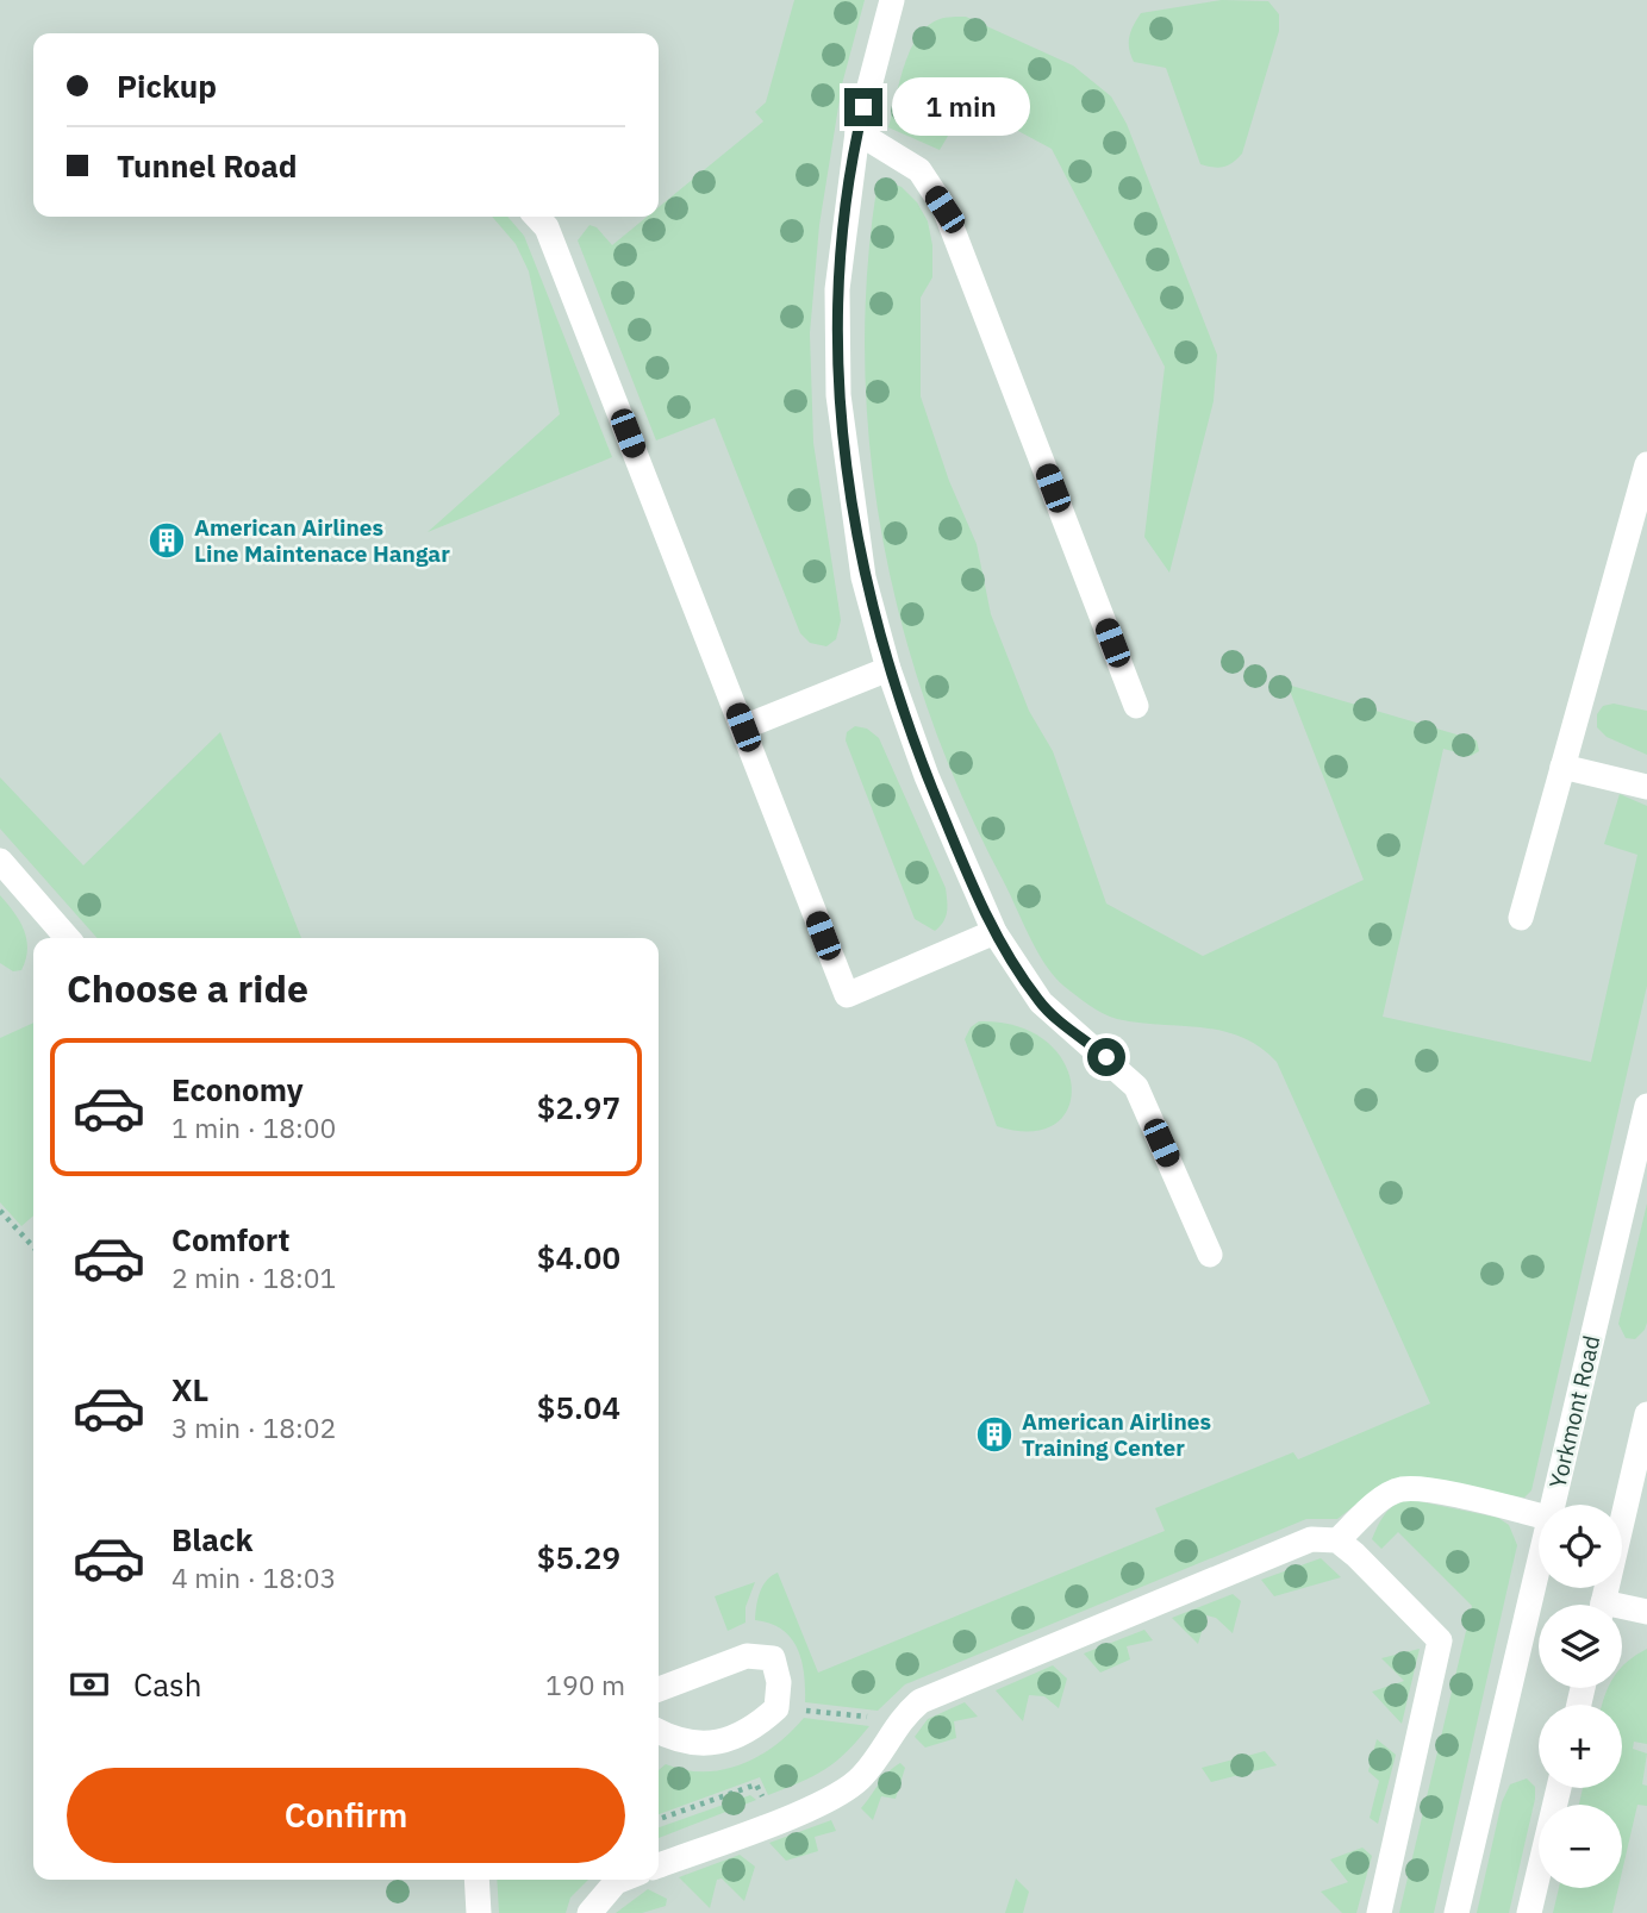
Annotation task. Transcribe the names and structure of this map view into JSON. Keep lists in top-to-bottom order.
{
  "streets": {
    "street": ["Yorkmont Road"]
  },
  "places": {
    "building": ["American Airlines Line Maintenace Hangar", "American Airlines Training Center"]
  },
  "page": {
    "banner": ["Pickup", "Tunnel Road"],
    "bubble": "1 min",
    "heading": "Choose a ride",
    "list": [
      {
        "name": "Economy",
        "note": "1 min · 18:00",
        "value": "$2.97"
      },
      {
        "name": "Comfort",
        "note": "2 min · 18:01",
        "value": "$4.00"
      },
      {
        "name": "XL",
        "note": "3 min · 18:02",
        "value": "$5.04"
      },
      {
        "name": "Black",
        "note": "4 min · 18:03",
        "value": "$5.29"
      }
    ],
    "map_buttons": ["+", "−"],
    "pay": ["Cash", "190 m"],
    "buttons": "Confirm"
  }
}
